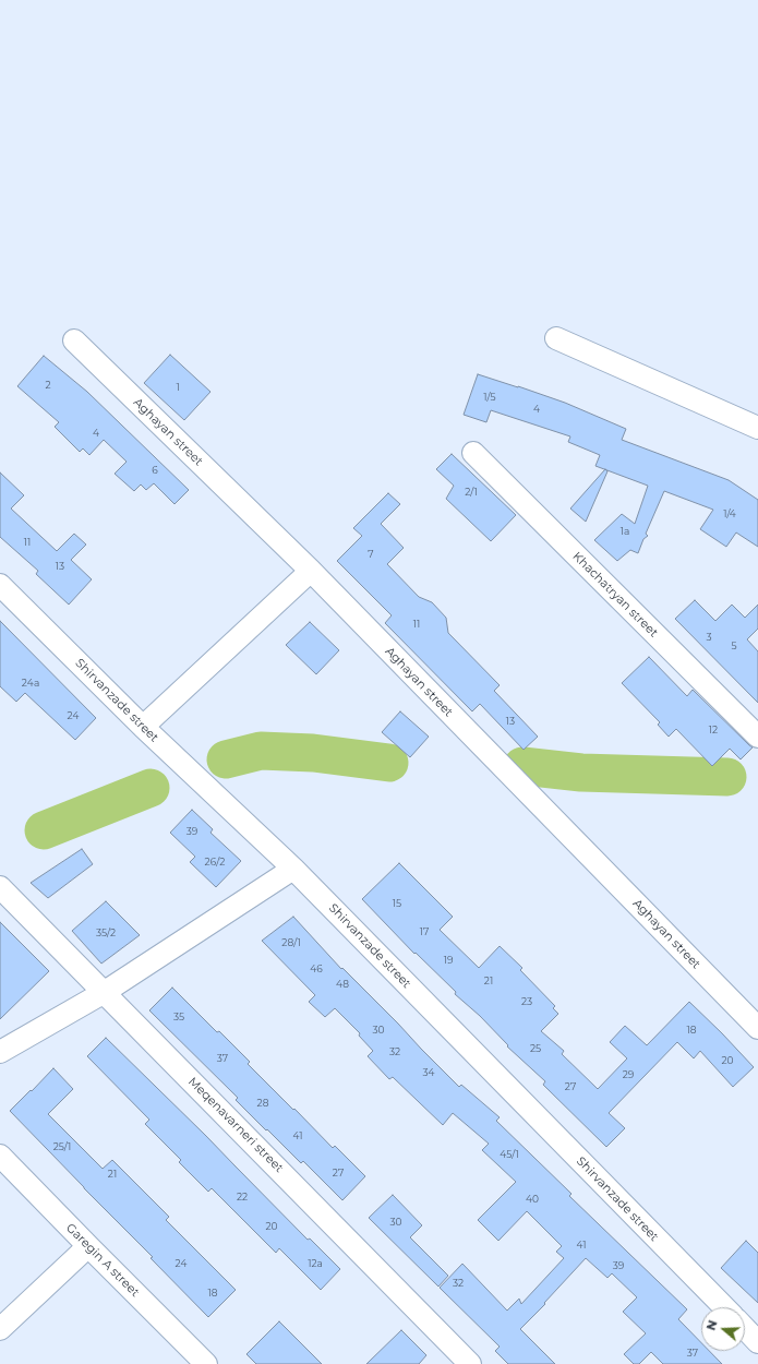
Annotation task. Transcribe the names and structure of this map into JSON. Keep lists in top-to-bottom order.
{
  "streets": {
    "street": [
      "Aghayan street",
      "Khachatryan street",
      "Shirvanzade street",
      "Meqenavarneri street",
      "Garegin A street"
    ]
  },
  "house_numbers": [
    "2",
    "1",
    "1/5",
    "4",
    "4",
    "6",
    "2/1",
    "1/4",
    "1a",
    "11",
    "7",
    "13",
    "11",
    "3",
    "5",
    "24a",
    "24",
    "13",
    "12",
    "39",
    "26/2",
    "15",
    "17",
    "35/2",
    "28/1",
    "19",
    "46",
    "21",
    "48",
    "23",
    "35",
    "30",
    "18",
    "25",
    "32",
    "37",
    "20",
    "34",
    "29",
    "27",
    "28",
    "41",
    "25/1",
    "45/1",
    "27",
    "21",
    "22",
    "40",
    "30",
    "20",
    "41",
    "24",
    "12а",
    "39",
    "32",
    "18",
    "37"
  ],
  "north": "left"
}
